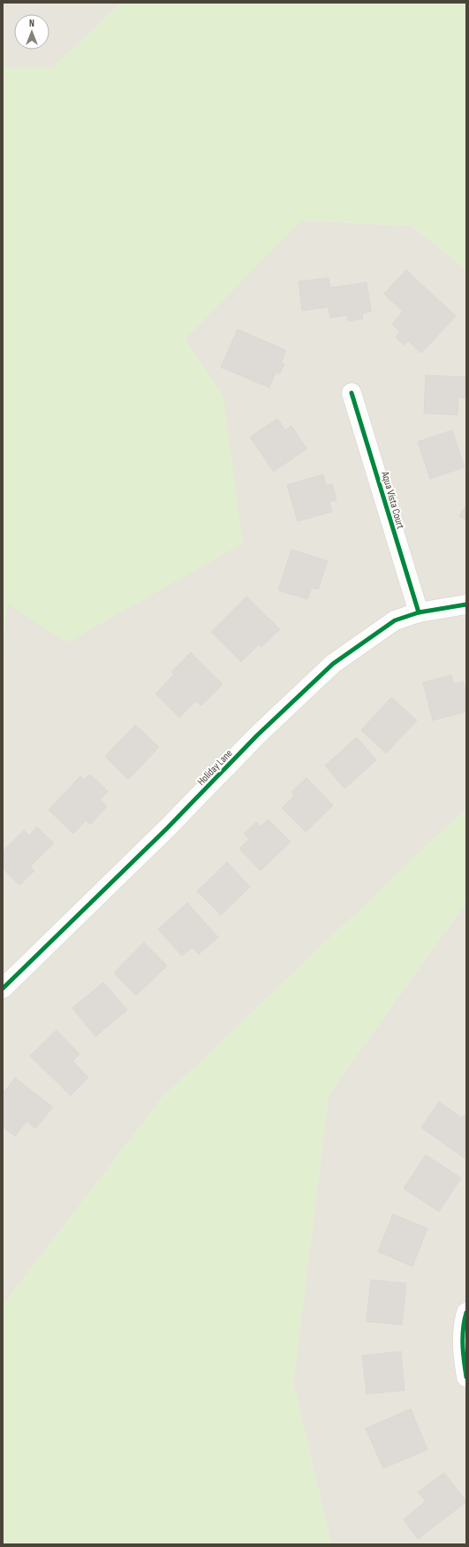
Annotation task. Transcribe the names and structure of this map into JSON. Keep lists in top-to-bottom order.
{
  "streets": {
    "street": ["Aqua Vista Court", "Holiday Lane"]
  },
  "crossings": [
    ["Aqua Vista Court", "Holiday Lane"]
  ],
  "north": "top"
}
